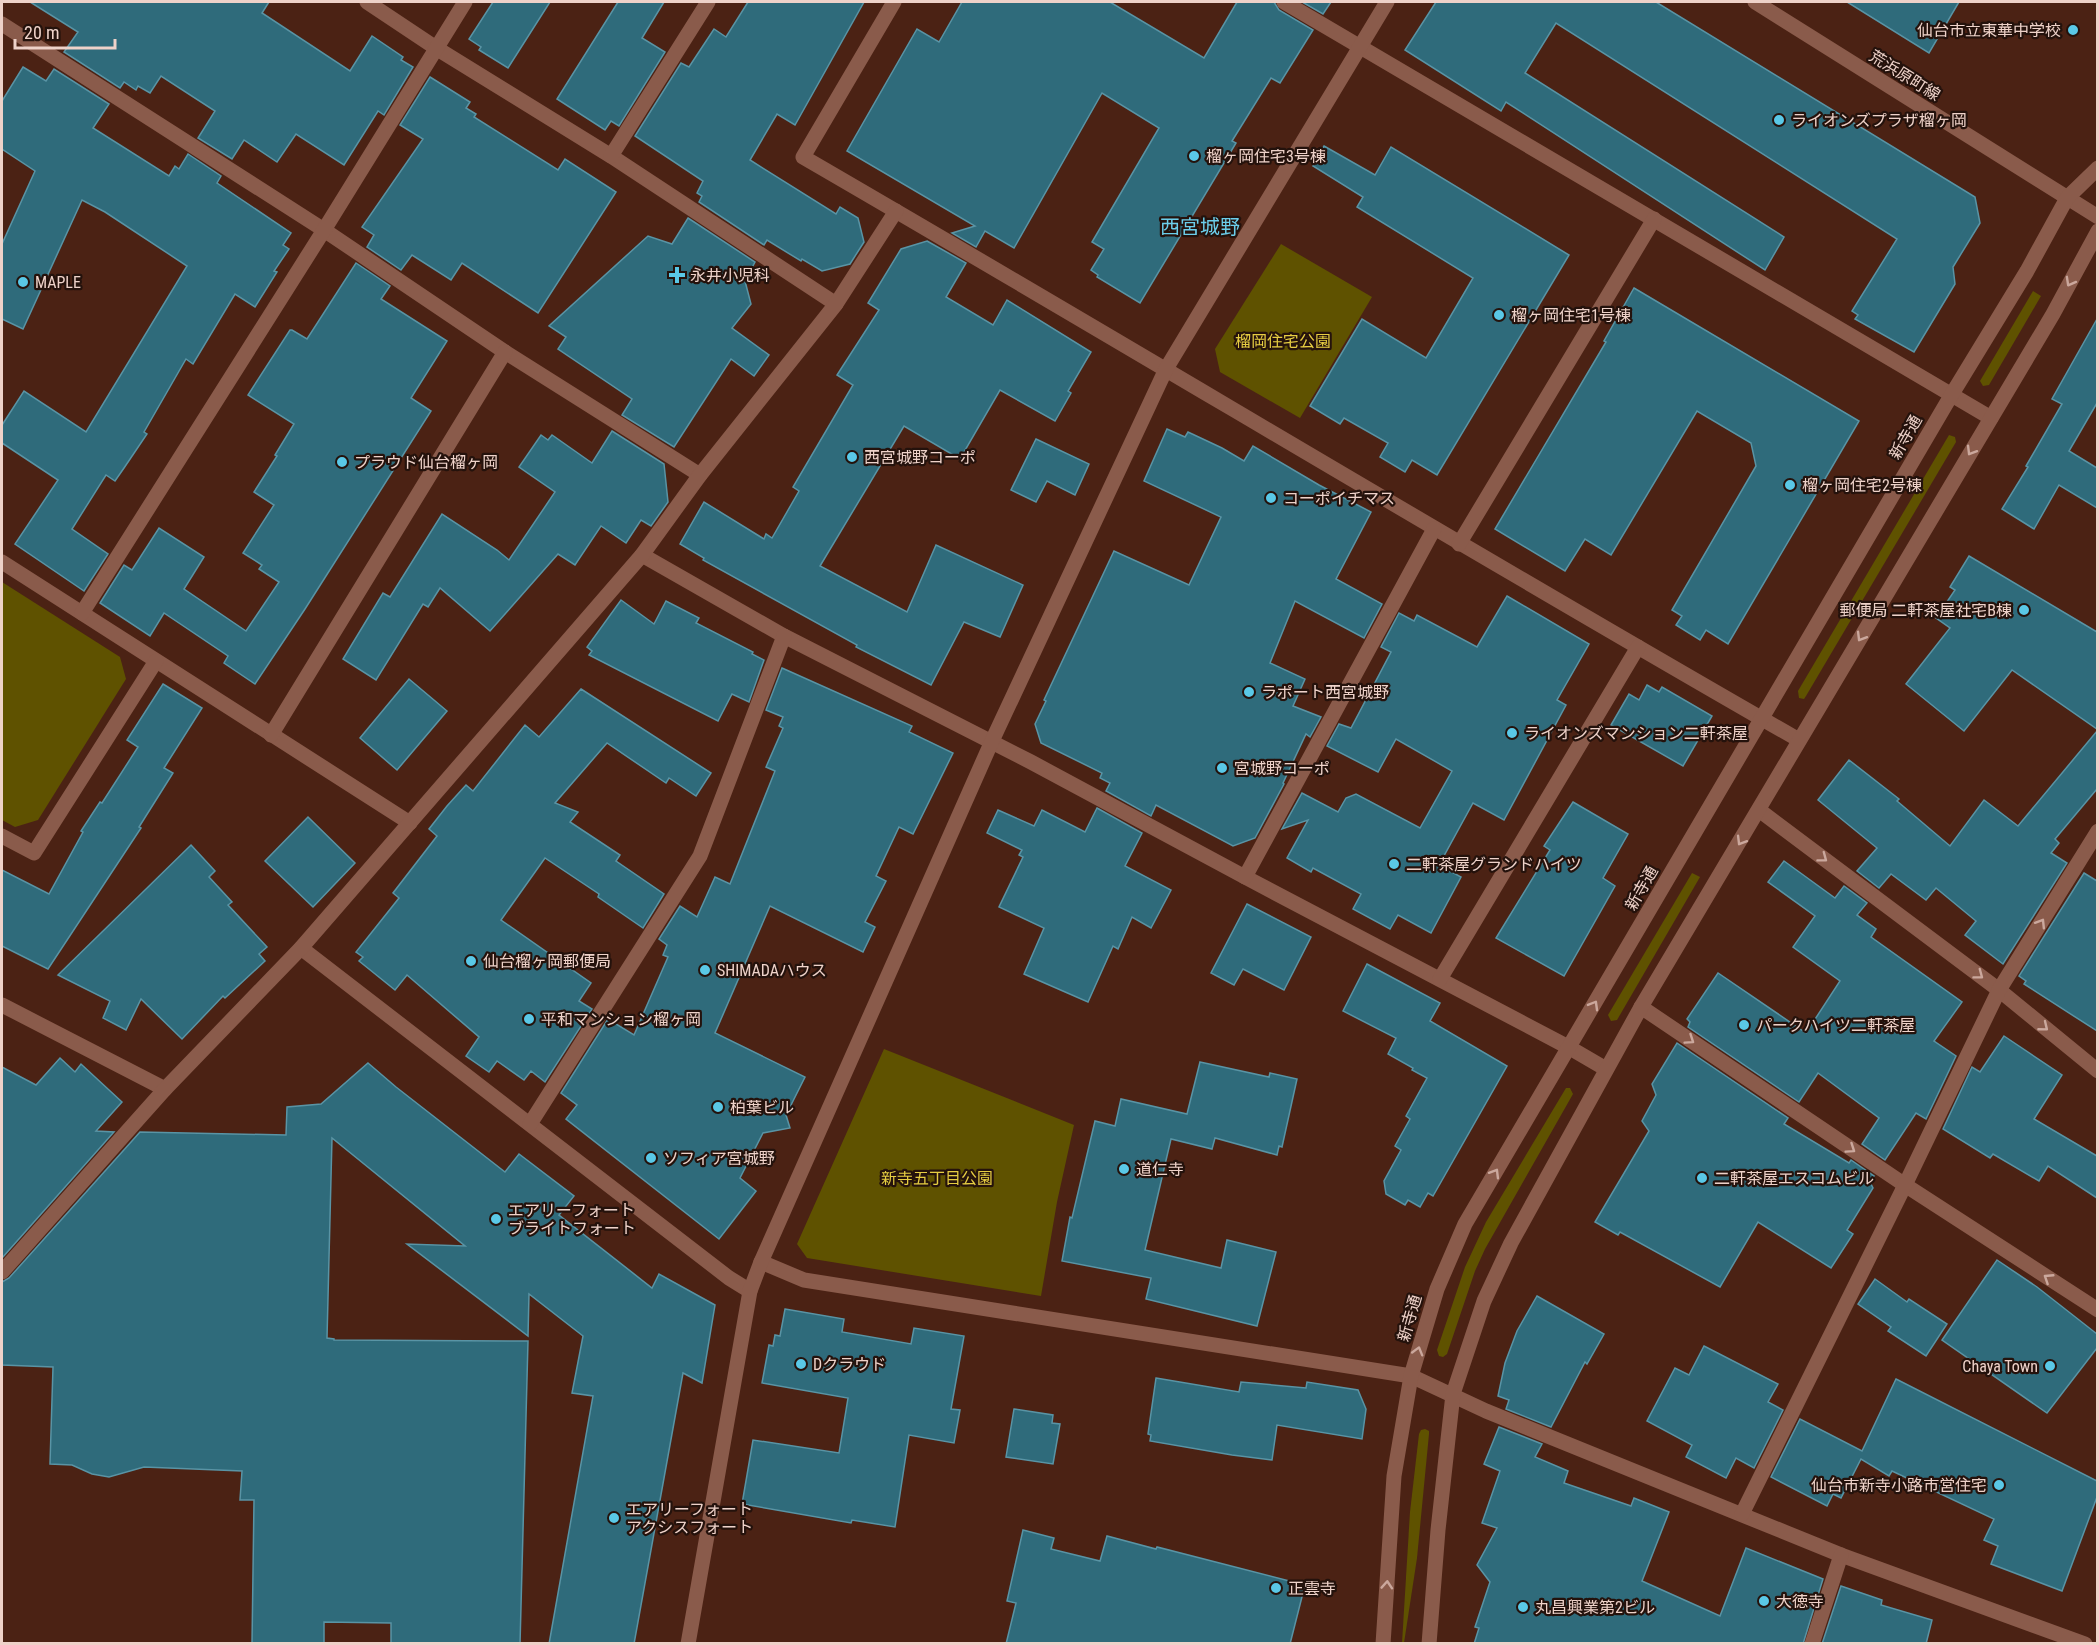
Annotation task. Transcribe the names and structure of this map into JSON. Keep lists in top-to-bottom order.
{
  "streets": {
    "street": ["荒浜原町線", "新寺通"]
  },
  "crossings": [
    ["荒浜原町線", "新寺通"]
  ],
  "districts": ["西宮城野"],
  "parks": ["榴岡住宅公園", "新寺五丁目公園"],
  "places": {
    "other": [
      "仙台市立東華中学校",
      "ライオンズプラザ榴ヶ岡",
      "榴ヶ岡住宅3号棟",
      "MAPLE",
      "榴ヶ岡住宅1号棟",
      "西宮城野コーポ",
      "プラウド仙台榴ヶ岡",
      "榴ヶ岡住宅2号棟",
      "コーポイチマス",
      "郵便局 二軒茶屋社宅B棟",
      "ラポート西宮城野",
      "ライオンズマンション二軒茶屋",
      "宮城野コーポ",
      "二軒茶屋グランドハイツ",
      "仙台榴ヶ岡郵便局",
      "SHIMADAハウス",
      "平和マンション榴ヶ岡",
      "パークハイツ二軒茶屋",
      "柏葉ビル",
      "ソフィア宮城野",
      "道仁寺",
      "二軒茶屋エスコムビル",
      "エアリーフォート ブライトフォート",
      "Dクラウド",
      "Chaya Town",
      "仙台市新寺小路市営住宅",
      "エアリーフォート アクシスフォート",
      "正雲寺",
      "大徳寺",
      "丸昌興業第2ビル"
    ],
    "health": ["永井小児科"]
  },
  "scale_bar": "20 m"
}
